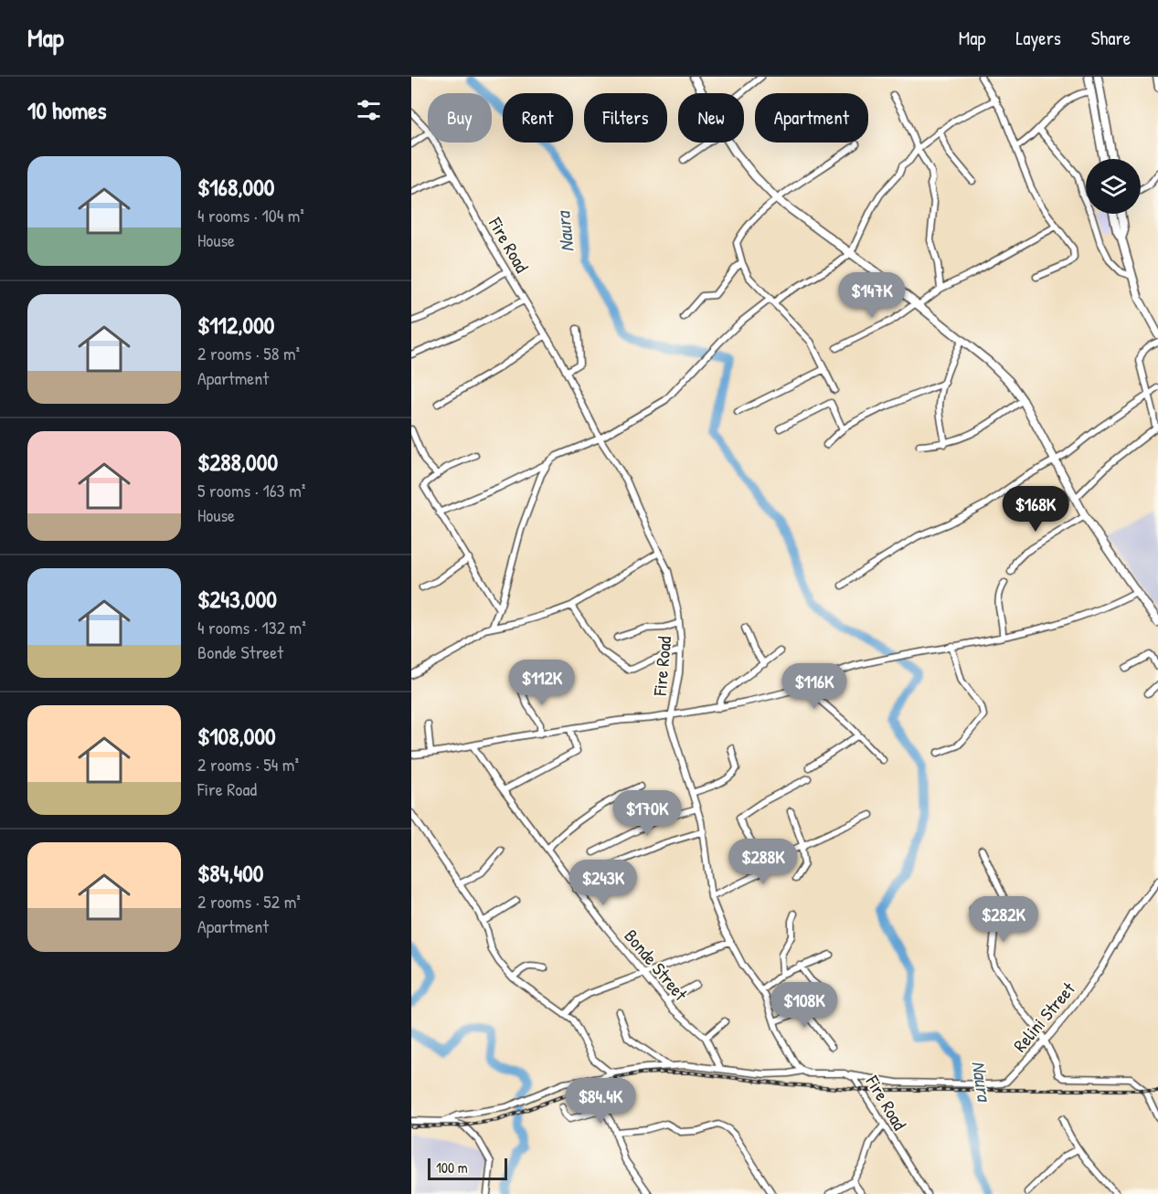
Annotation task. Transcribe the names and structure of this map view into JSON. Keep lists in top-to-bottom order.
{
  "streets": {
    "street": ["Fire Road", "Bonde Street", "Relini Street"]
  },
  "crossings": [
    ["Fire Road", "Relini Street"]
  ],
  "water": ["Naura"],
  "scale_bar": "100 m",
  "page": {
    "header": "Map",
    "nav": ["Map", "Layers", "Share"],
    "heading": "10 homes",
    "chip": [
      "Buy",
      "Rent",
      "Filters",
      "New",
      "Apartment"
    ],
    "list": [
      {
        "name": "$168,000",
        "note": "4 rooms · 104 m² · House"
      },
      {
        "name": "$112,000",
        "note": "2 rooms · 58 m² · Apartment"
      },
      {
        "name": "$288,000",
        "note": "5 rooms · 163 m² · House"
      },
      {
        "name": "$243,000",
        "note": "4 rooms · 132 m² · Bonde Street"
      },
      {
        "name": "$108,000",
        "note": "2 rooms · 54 m² · Fire Road"
      },
      {
        "name": "$84,400",
        "note": "2 rooms · 52 m² · Apartment"
      }
    ],
    "price": [
      "$147K",
      "$168K",
      "$112K",
      "$116K",
      "$170K",
      "$288K",
      "$243K",
      "$282K",
      "$108K",
      "$84.4K"
    ],
    "scale": "100 m"
  }
}
